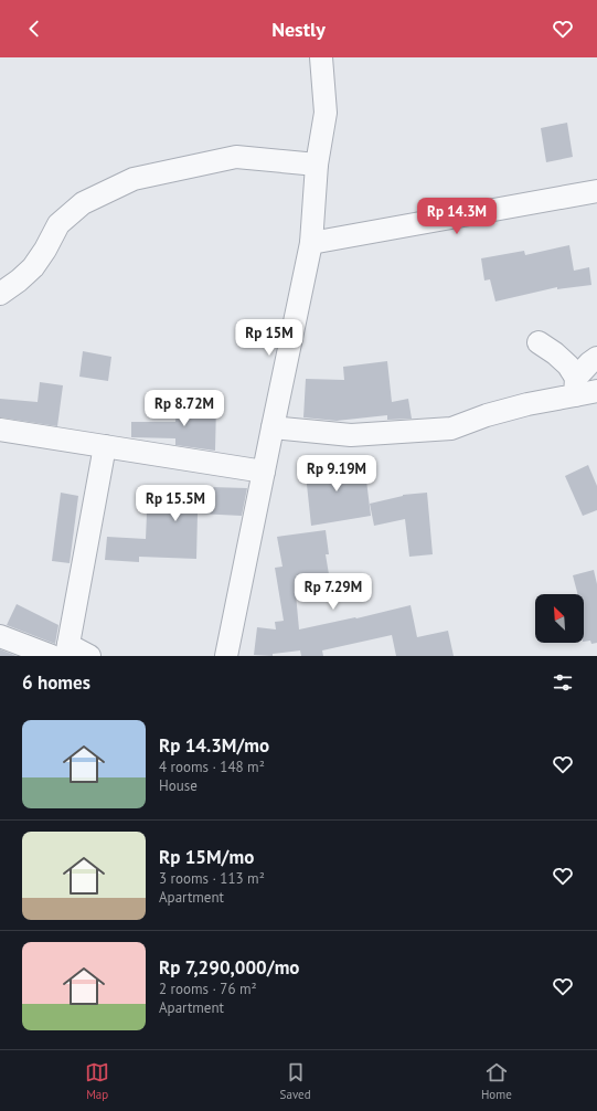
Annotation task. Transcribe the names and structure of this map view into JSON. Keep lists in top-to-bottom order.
{
  "north": "top left",
  "page": {
    "header": "Nestly",
    "price": [
      "Rp 14.3M",
      "Rp 15M",
      "Rp 8.72M",
      "Rp 9.19M",
      "Rp 15.5M",
      "Rp 7.29M"
    ],
    "heading": "6 homes",
    "list": [
      {
        "name": "Rp 14.3M/mo",
        "note": "4 rooms · 148 m² · House"
      },
      {
        "name": "Rp 15M/mo",
        "note": "3 rooms · 113 m² · Apartment"
      },
      {
        "name": "Rp 7,290,000/mo",
        "note": "2 rooms · 76 m² · Apartment"
      }
    ],
    "tabs": ["Map", "Saved", "Home"]
  }
}
